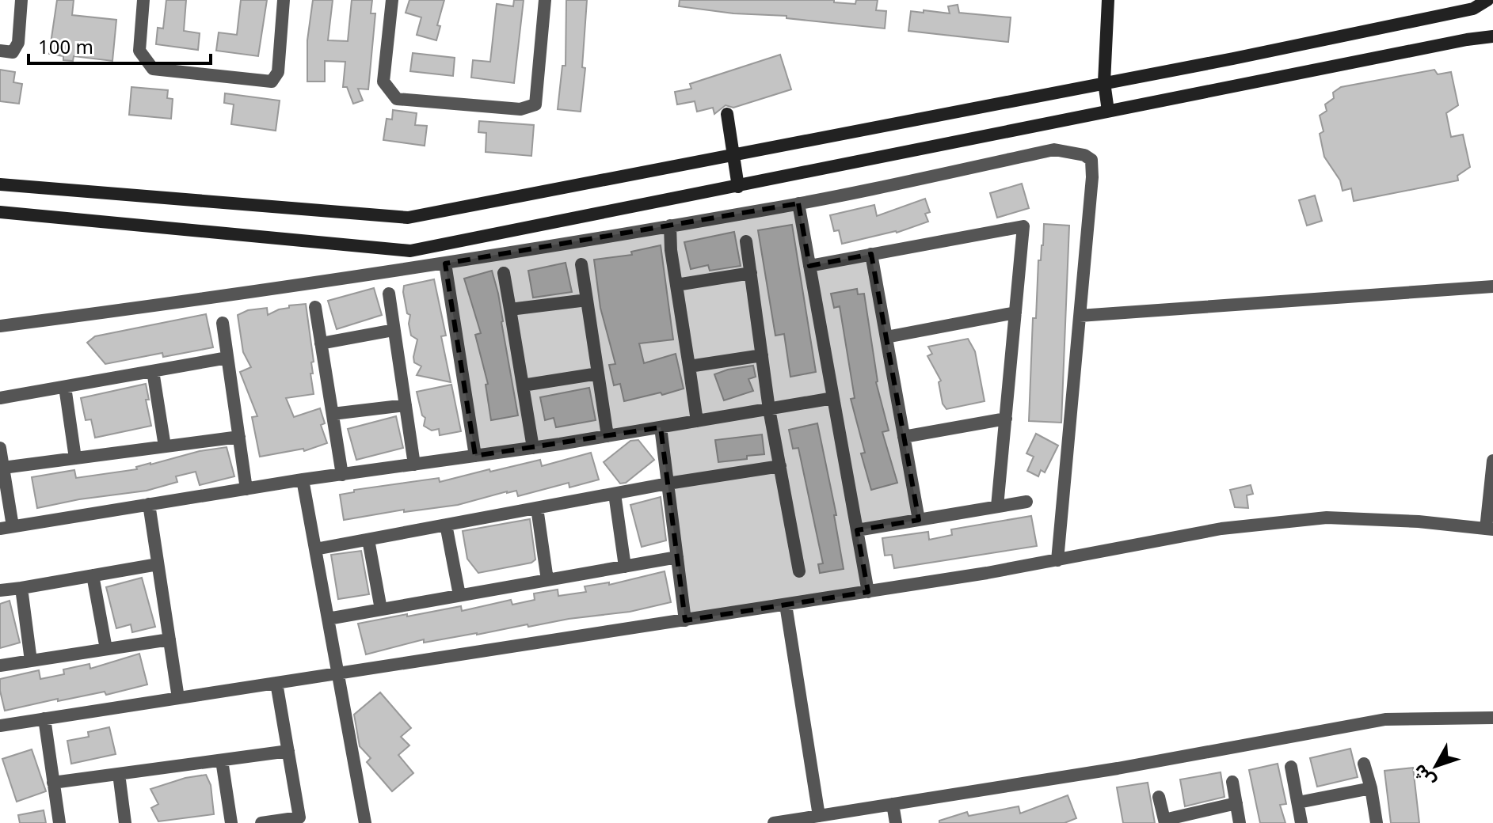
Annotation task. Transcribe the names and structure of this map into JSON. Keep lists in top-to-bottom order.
{
  "scale_bar": "100 m",
  "north": "bottom left"
}
